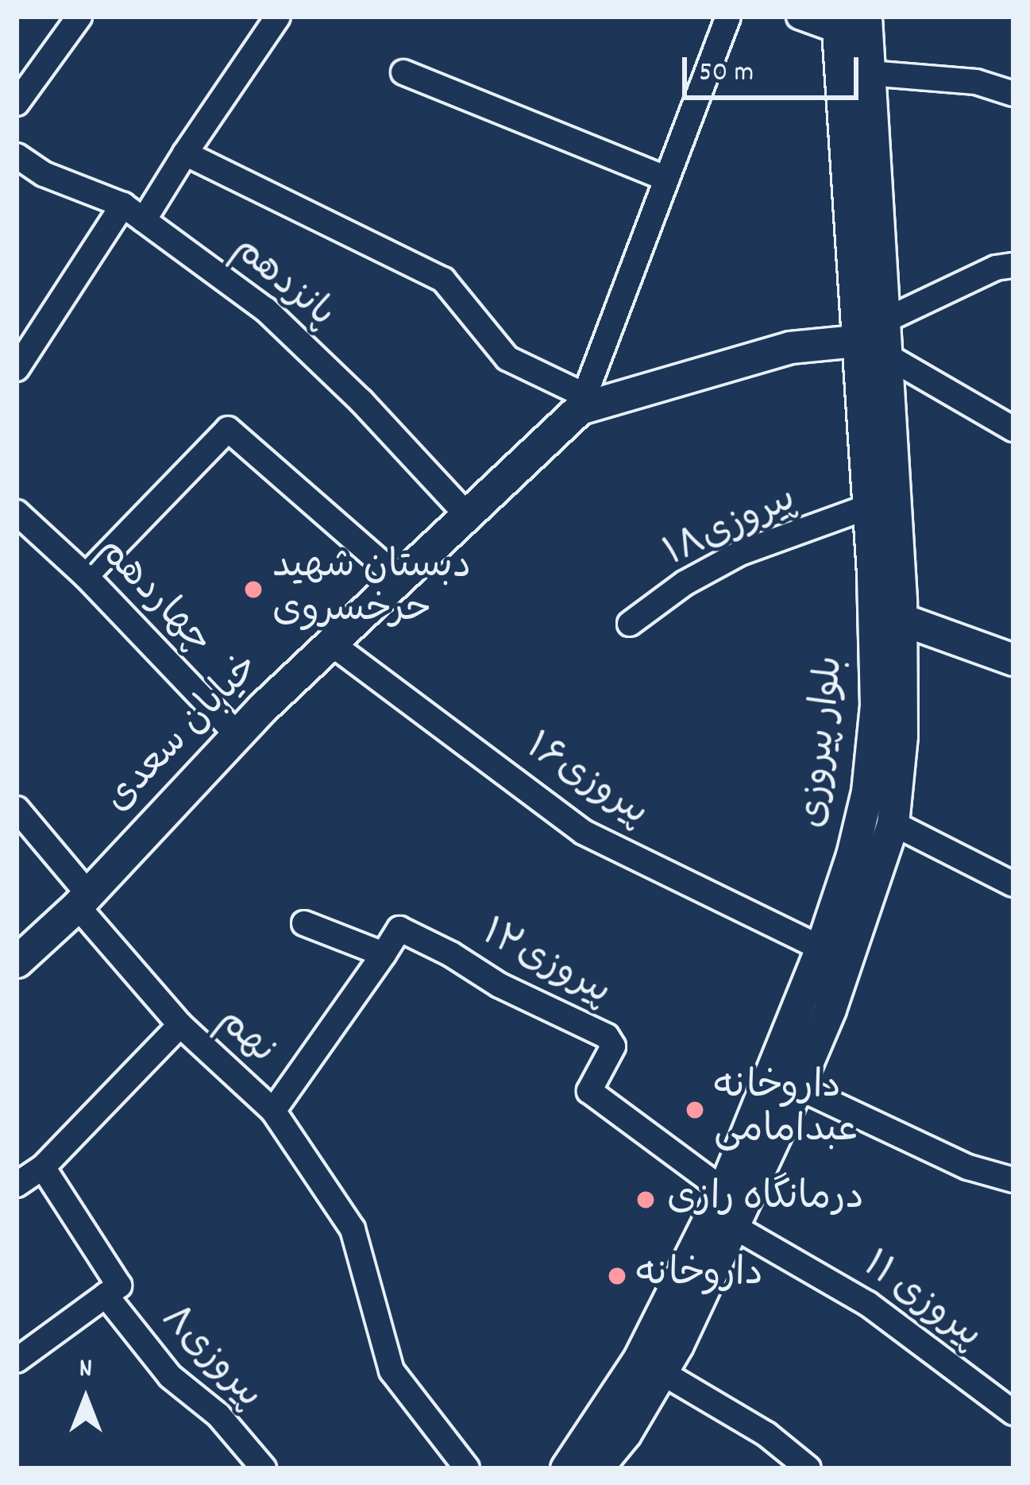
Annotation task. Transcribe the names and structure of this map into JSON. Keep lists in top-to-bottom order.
{
  "streets": {
    "street": [
      "پانزدهم",
      "پیروزی۱۸",
      "چهاردهم",
      "خیابان سعدی",
      "بلوار پیروزی",
      "پیروزی۱۶",
      "پیروزی۱۲",
      "نهم",
      "پیروزی ۱۱",
      "پیروزی۸"
    ]
  },
  "crossings": [
    ["پانزدهم", "خیابان سعدی"],
    ["پیروزی۱۸", "بلوار پیروزی"],
    ["چهاردهم", "خیابان سعدی"],
    ["خیابان سعدی", "بلوار پیروزی"],
    ["خیابان سعدی", "پیروزی۱۶"],
    ["خیابان سعدی", "نهم"],
    ["بلوار پیروزی", "پیروزی۱۶"],
    ["بلوار پیروزی", "پیروزی۱۲"],
    ["بلوار پیروزی", "پیروزی ۱۱"]
  ],
  "places": [
    "دبستان شهید حرخسروی",
    "داروخانه عبدامامی",
    "درمانگاه رازی",
    "داروخانه"
  ],
  "scale_bar": "50 m",
  "north": "top"
}
